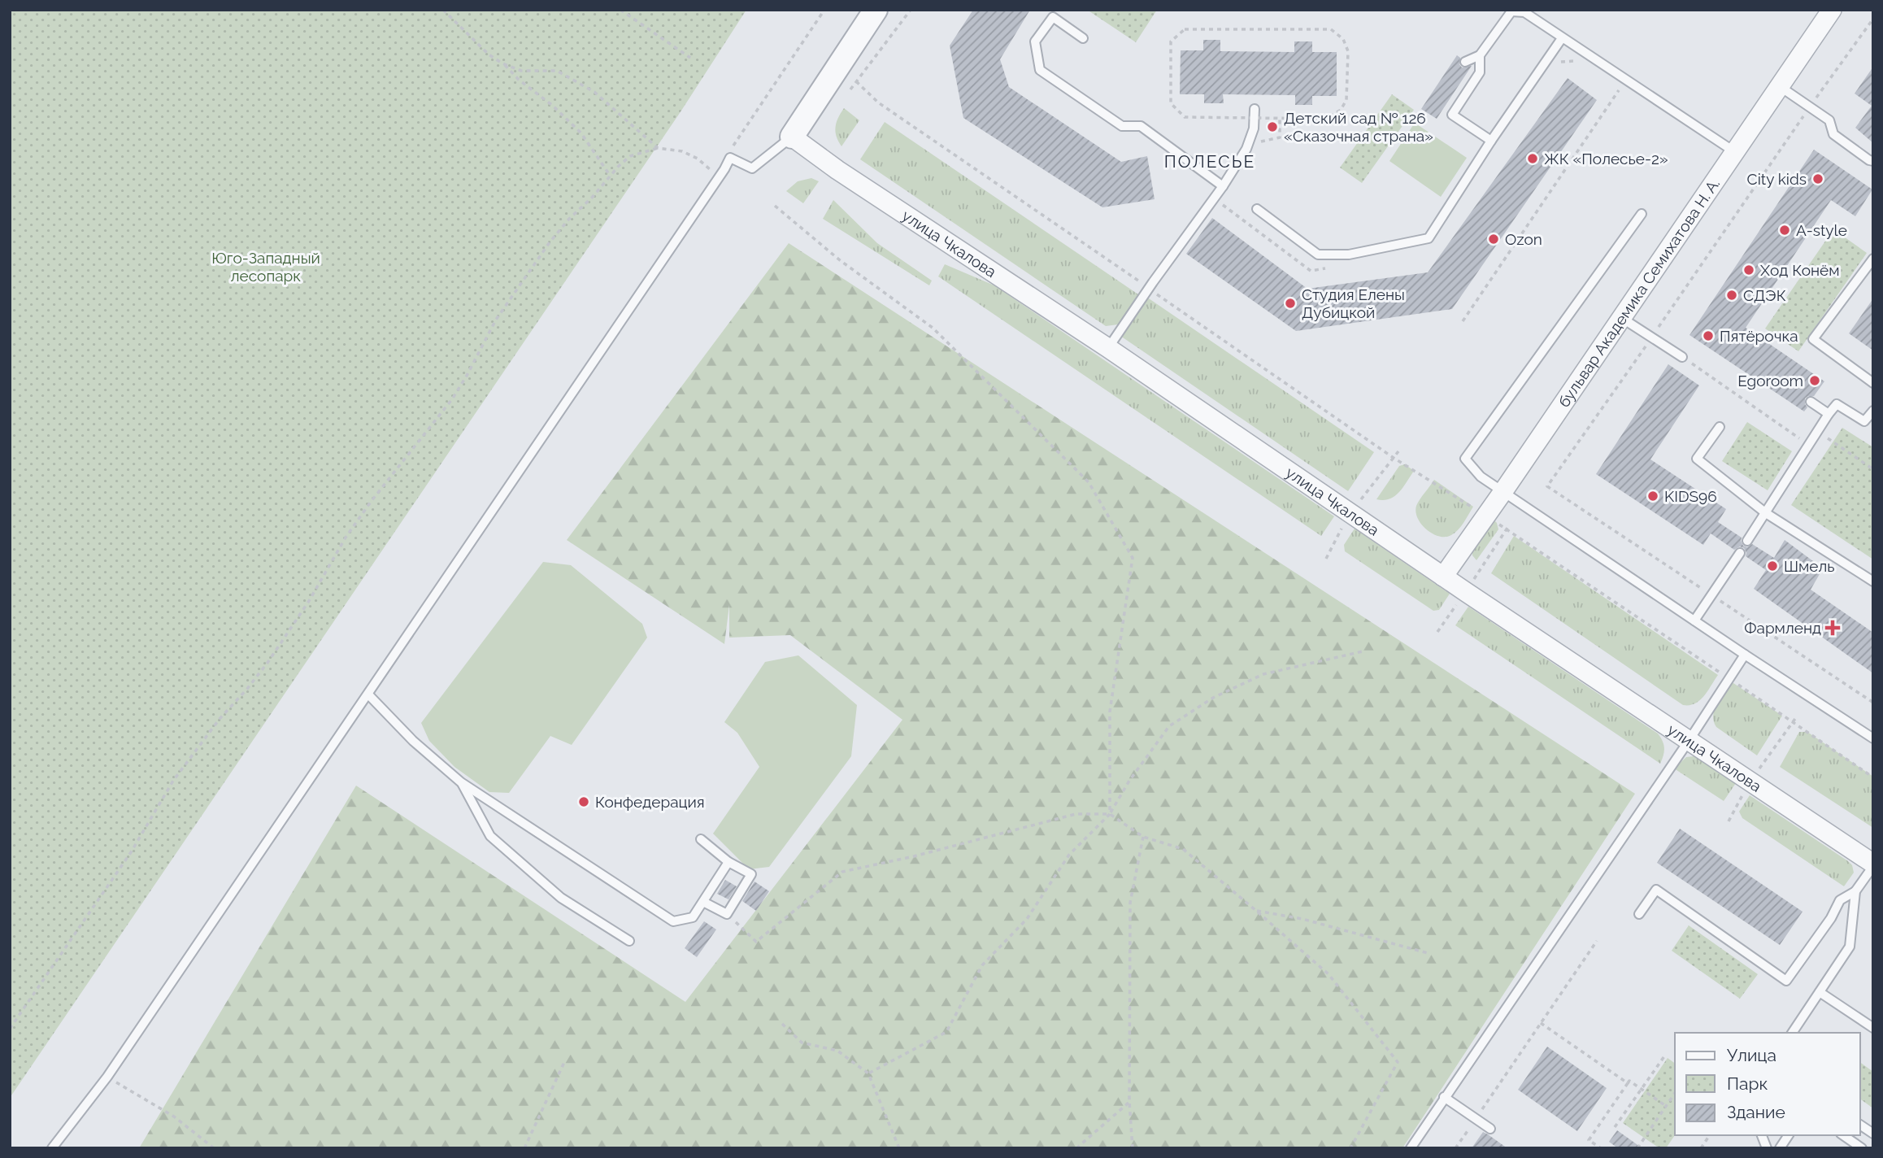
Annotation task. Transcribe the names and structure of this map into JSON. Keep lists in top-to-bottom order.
{
  "streets": {
    "street": ["улица Чкалова", "бульвар Академика Семихатова Н. А."]
  },
  "crossings": [
    ["улица Чкалова", "бульвар Академика Семихатова Н. А."]
  ],
  "districts": ["ПОЛЕСЬЕ"],
  "parks": ["Юго-Западный лесопарк"],
  "places": {
    "other": [
      "Детский сад № 126 «Сказочная страна»",
      "ЖК «Полесье-2»",
      "City kids",
      "A-style",
      "Ozon",
      "Ход Конём",
      "СДЭК",
      "Студия Елены Дубицкой",
      "Пятёрочка",
      "Egoroom",
      "KIDS96",
      "Шмель",
      "Конфедерация"
    ],
    "health": ["Фармленд"]
  },
  "legend": ["Улица", "Парк", "Здание"]
}
